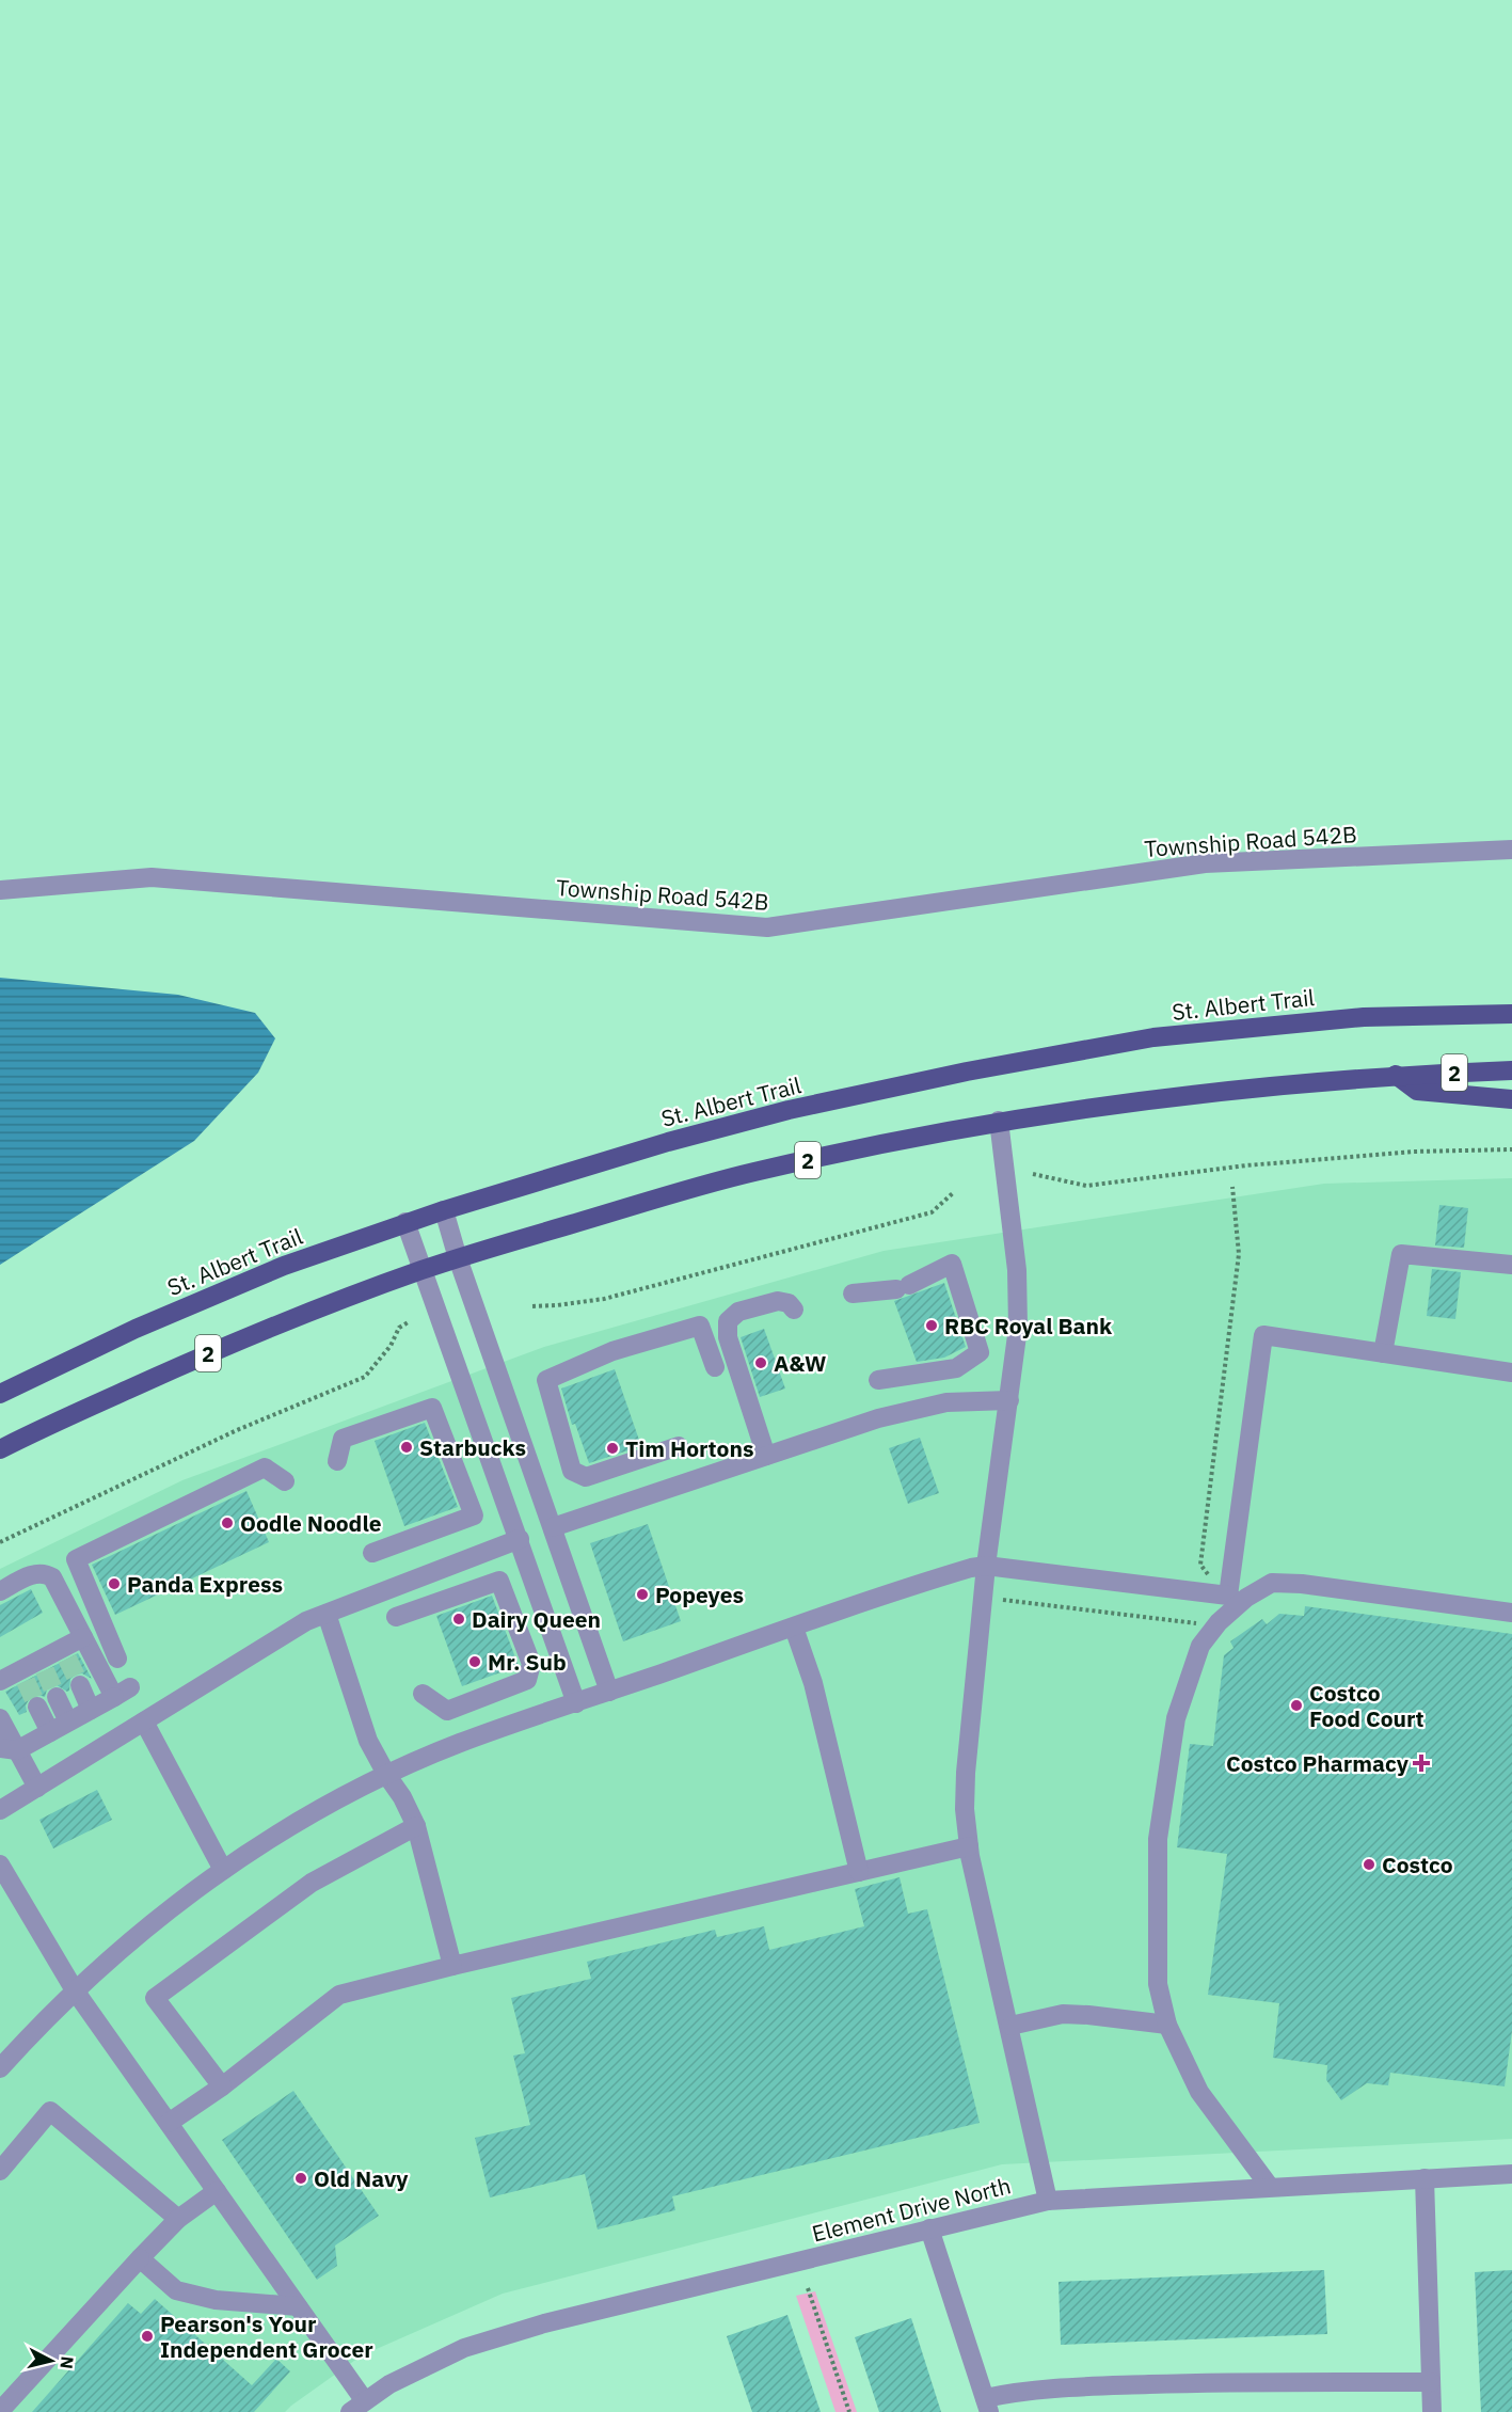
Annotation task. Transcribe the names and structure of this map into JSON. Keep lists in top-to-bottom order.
{
  "streets": {
    "main road": ["St. Albert Trail", "2"],
    "street": ["Township Road 542B", "Element Drive North"]
  },
  "places": {
    "other": [
      "RBC Royal Bank",
      "A&W",
      "Starbucks",
      "Tim Hortons",
      "Oodle Noodle",
      "Panda Express",
      "Popeyes",
      "Dairy Queen",
      "Mr. Sub",
      "Costco Food Court",
      "Costco",
      "Old Navy",
      "Pearson's Your Independent Grocer"
    ],
    "health": ["Costco Pharmacy"]
  },
  "north": "right"
}
